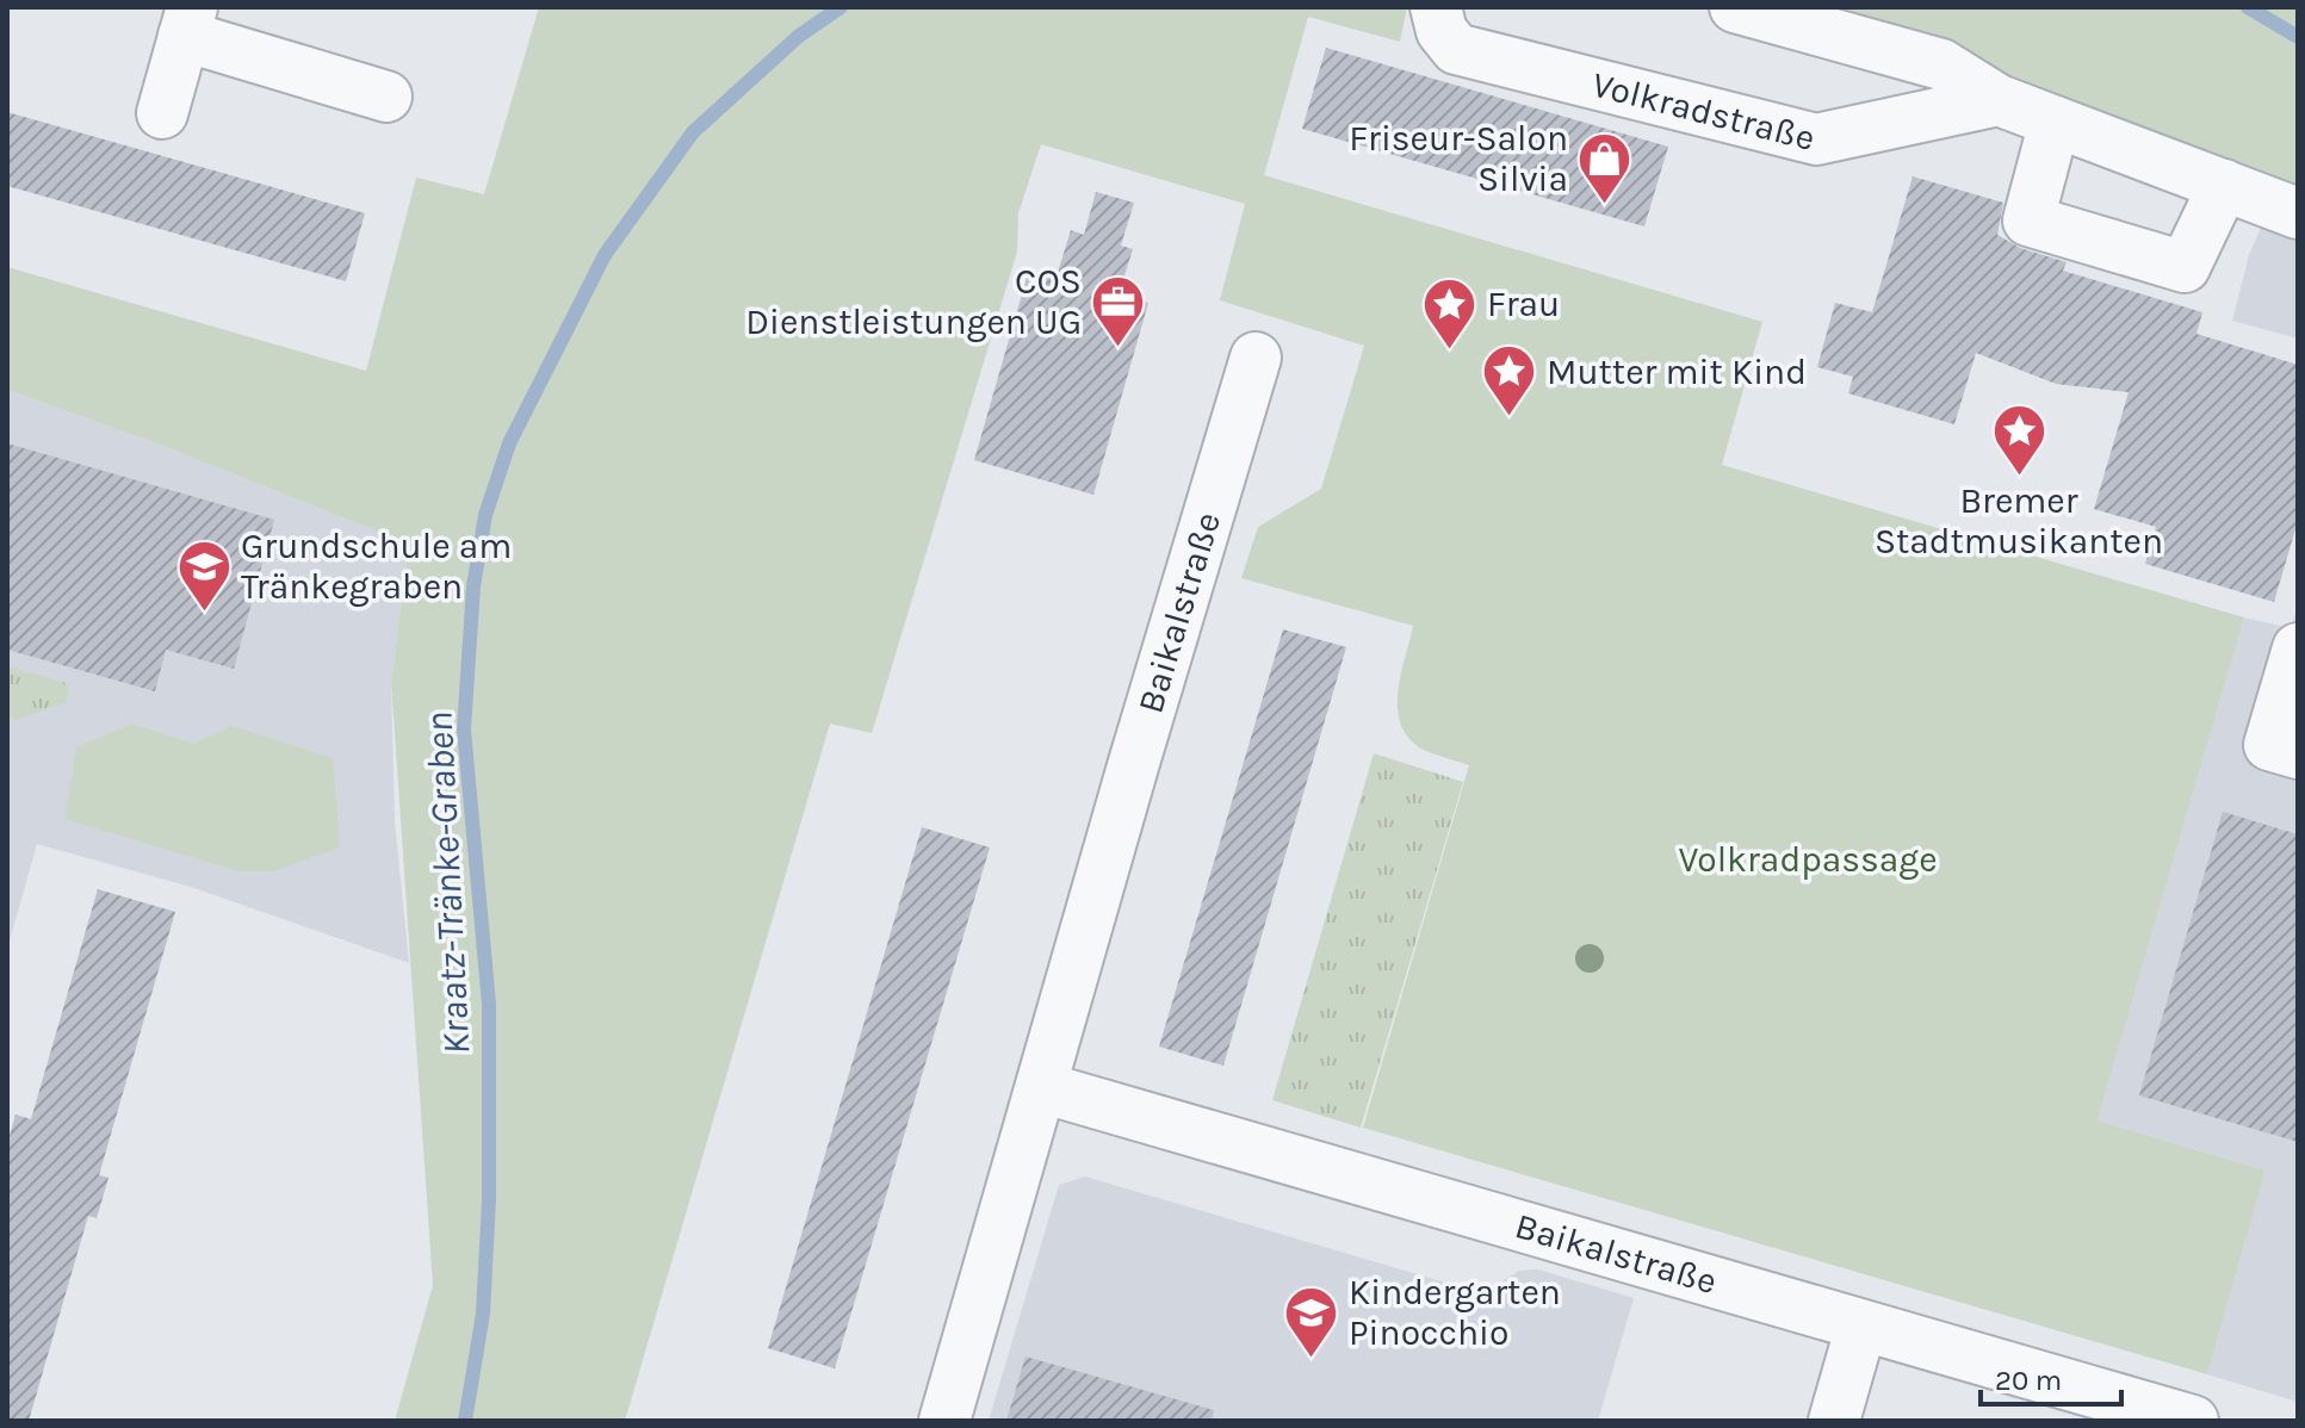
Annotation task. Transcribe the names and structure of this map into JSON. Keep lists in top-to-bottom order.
{
  "streets": {
    "street": ["Volkradstraße", "Baikalstraße"]
  },
  "water": ["Kraatz-Tränke-Graben"],
  "parks": ["Volkradpassage"],
  "places": {
    "shop": ["Friseur-Salon Silvia"],
    "office": ["COS Dienstleistungen UG"],
    "place": ["Frau", "Mutter mit Kind", "Bremer Stadtmusikanten"],
    "school or university": ["Grundschule am Tränkegraben", "Kindergarten Pinocchio"]
  },
  "scale_bar": "20 m"
}
